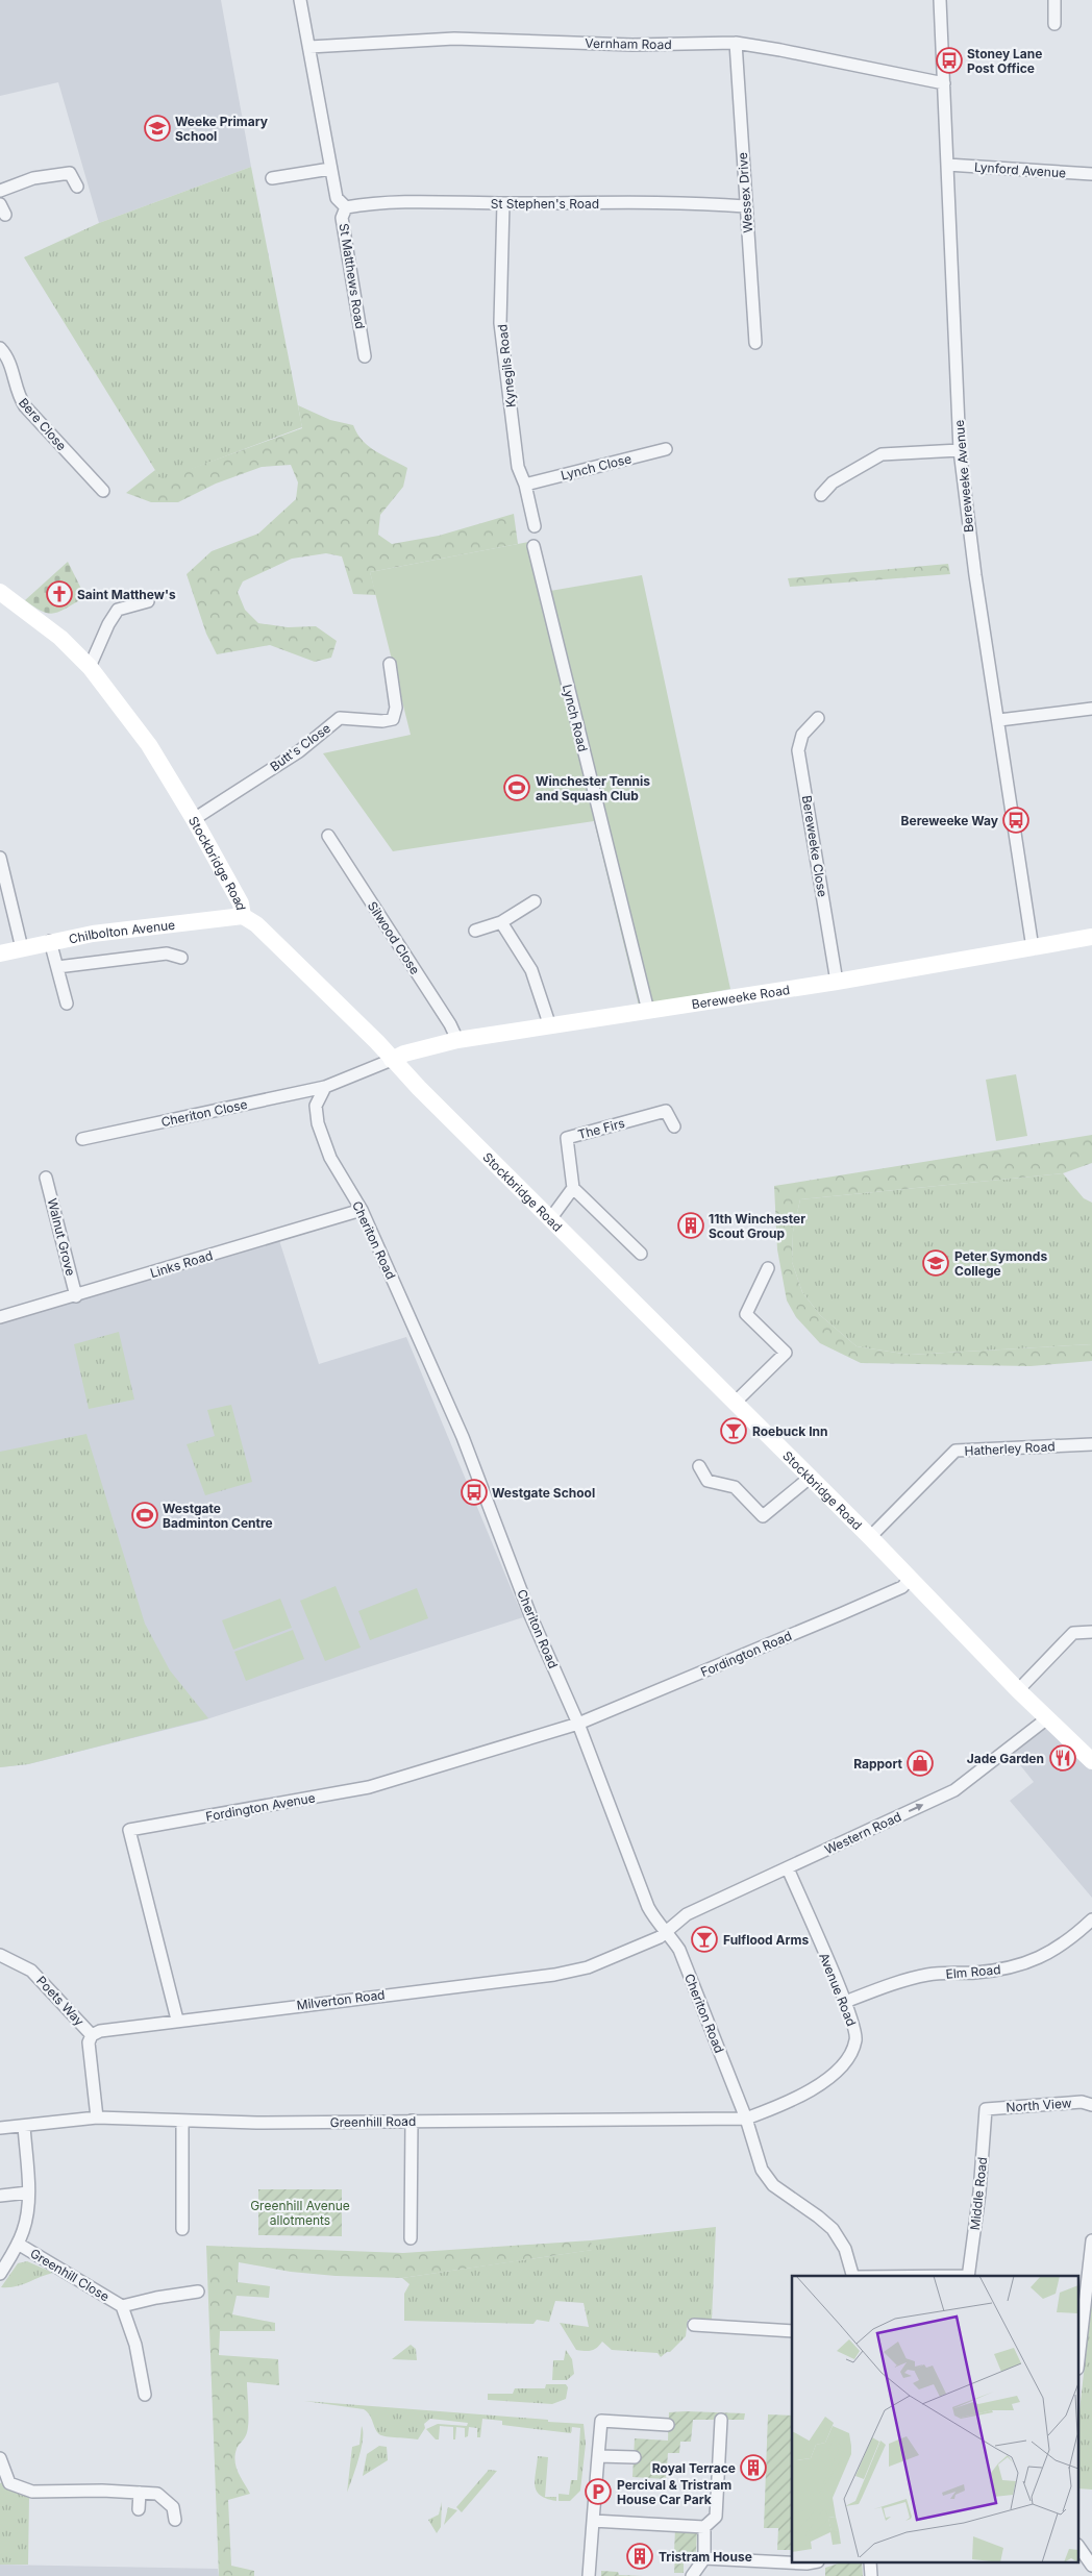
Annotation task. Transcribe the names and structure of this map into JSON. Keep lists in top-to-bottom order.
{
  "streets": {
    "main road": ["Stockbridge Road", "Chilbolton Avenue", "Bereweeke Road"],
    "street": [
      "Vernham Road",
      "Lynford Avenue",
      "Wessex Drive",
      "St Stephen's Road",
      "St Matthews Road",
      "Kynegils Road",
      "Bere Close",
      "Lynch Close",
      "Bereweeke Avenue",
      "Lynch Road",
      "Butt's Close",
      "Bereweeke Close",
      "Silwood Close",
      "Cheriton Close",
      "The Firs",
      "Walnut Grove",
      "Cheriton Road",
      "Links Road",
      "Hatherley Road",
      "Fordington Road",
      "Fordington Avenue",
      "Western Road",
      "Elm Road",
      "Avenue Road",
      "Milverton Road",
      "Poets Way",
      "North View",
      "Greenhill Road",
      "Middle Road",
      "Greenhill Close"
    ]
  },
  "crossings": [
    ["Vernham Road", "Wessex Drive"],
    ["Vernham Road", "St Matthews Road"],
    ["Vernham Road", "Bereweeke Avenue"],
    ["Lynford Avenue", "Bereweeke Avenue"],
    ["Wessex Drive", "St Stephen's Road"],
    ["St Stephen's Road", "St Matthews Road"],
    ["St Stephen's Road", "Kynegils Road"],
    ["Kynegils Road", "Lynch Close"],
    ["Bereweeke Avenue", "Bereweeke Road"],
    ["Lynch Road", "Bereweeke Road"],
    ["Butt's Close", "Stockbridge Road"],
    ["Bereweeke Close", "Bereweeke Road"],
    ["Stockbridge Road", "Chilbolton Avenue"],
    ["Stockbridge Road", "Bereweeke Road"],
    ["Stockbridge Road", "Hatherley Road"],
    ["Stockbridge Road", "Fordington Road"],
    ["Stockbridge Road", "Western Road"],
    ["Silwood Close", "Bereweeke Road"],
    ["Cheriton Close", "Cheriton Road"],
    ["Walnut Grove", "Links Road"],
    ["Cheriton Road", "Links Road"],
    ["Cheriton Road", "Fordington Road"],
    ["Cheriton Road", "Fordington Avenue"],
    ["Cheriton Road", "Western Road"],
    ["Cheriton Road", "Avenue Road"],
    ["Cheriton Road", "Milverton Road"],
    ["Cheriton Road", "Greenhill Road"],
    ["Fordington Road", "Fordington Avenue"],
    ["Fordington Avenue", "Milverton Road"],
    ["Western Road", "Avenue Road"],
    ["Western Road", "Milverton Road"],
    ["Elm Road", "Avenue Road"],
    ["Avenue Road", "Greenhill Road"],
    ["Milverton Road", "Poets Way"],
    ["North View", "Middle Road"]
  ],
  "one_way": ["Western Road"],
  "parks": ["Greenhill Avenue allotments"],
  "places": {
    "bus stop": ["Stoney Lane Post Office", "Bereweeke Way", "Westgate School"],
    "school or university": ["Weeke Primary School", "Peter Symonds College"],
    "church": ["Saint Matthew's"],
    "sports": ["Winchester Tennis and Squash Club", "Westgate Badminton Centre"],
    "building": ["11th Winchester Scout Group", "Royal Terrace", "Tristram House"],
    "bar": ["Roebuck Inn", "Fulflood Arms"],
    "restaurant": ["Jade Garden"],
    "shop": ["Rapport"],
    "parking": ["Percival & Tristram House Car Park"]
  }
}
